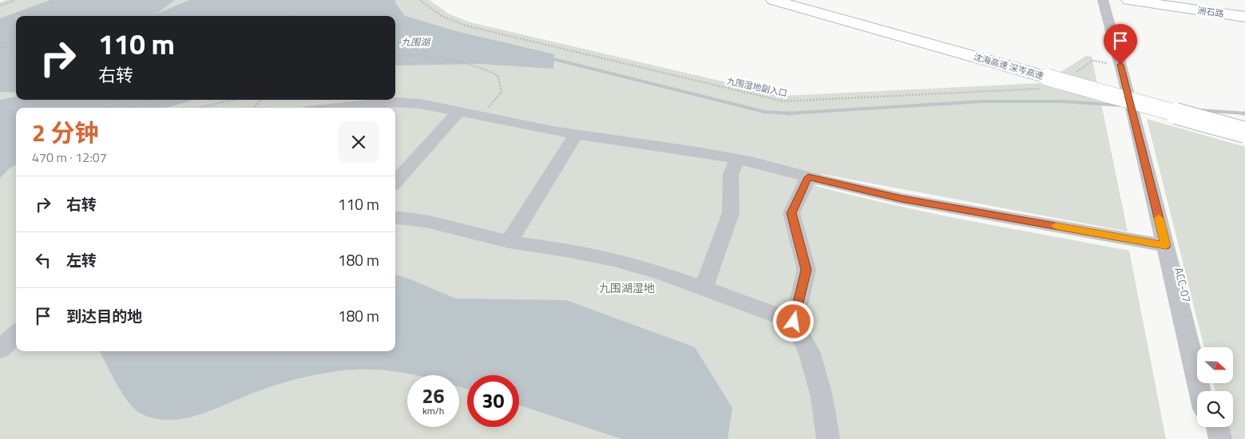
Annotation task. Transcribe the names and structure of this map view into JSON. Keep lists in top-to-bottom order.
{
  "streets": {
    "main road": ["洲石路", "沈海高速 深岑高速"],
    "street": ["ACC-07"],
    "path": ["九围湿地副入口"]
  },
  "crossings": [
    ["沈海高速 深岑高速", "九围湿地副入口"]
  ],
  "water": ["九围湖"],
  "parks": ["九围湖湿地"],
  "north": "right",
  "page": {
    "turn": ["110 m", "右转"],
    "heading": ["2 分钟", "470 m · 12:07"],
    "list": [
      {
        "name": "右转",
        "value": "110 m"
      },
      {
        "name": "左转",
        "value": "180 m"
      },
      {
        "name": "到达目的地",
        "value": "180 m"
      }
    ],
    "speed": "26 km/h",
    "limit": "30"
  }
}
